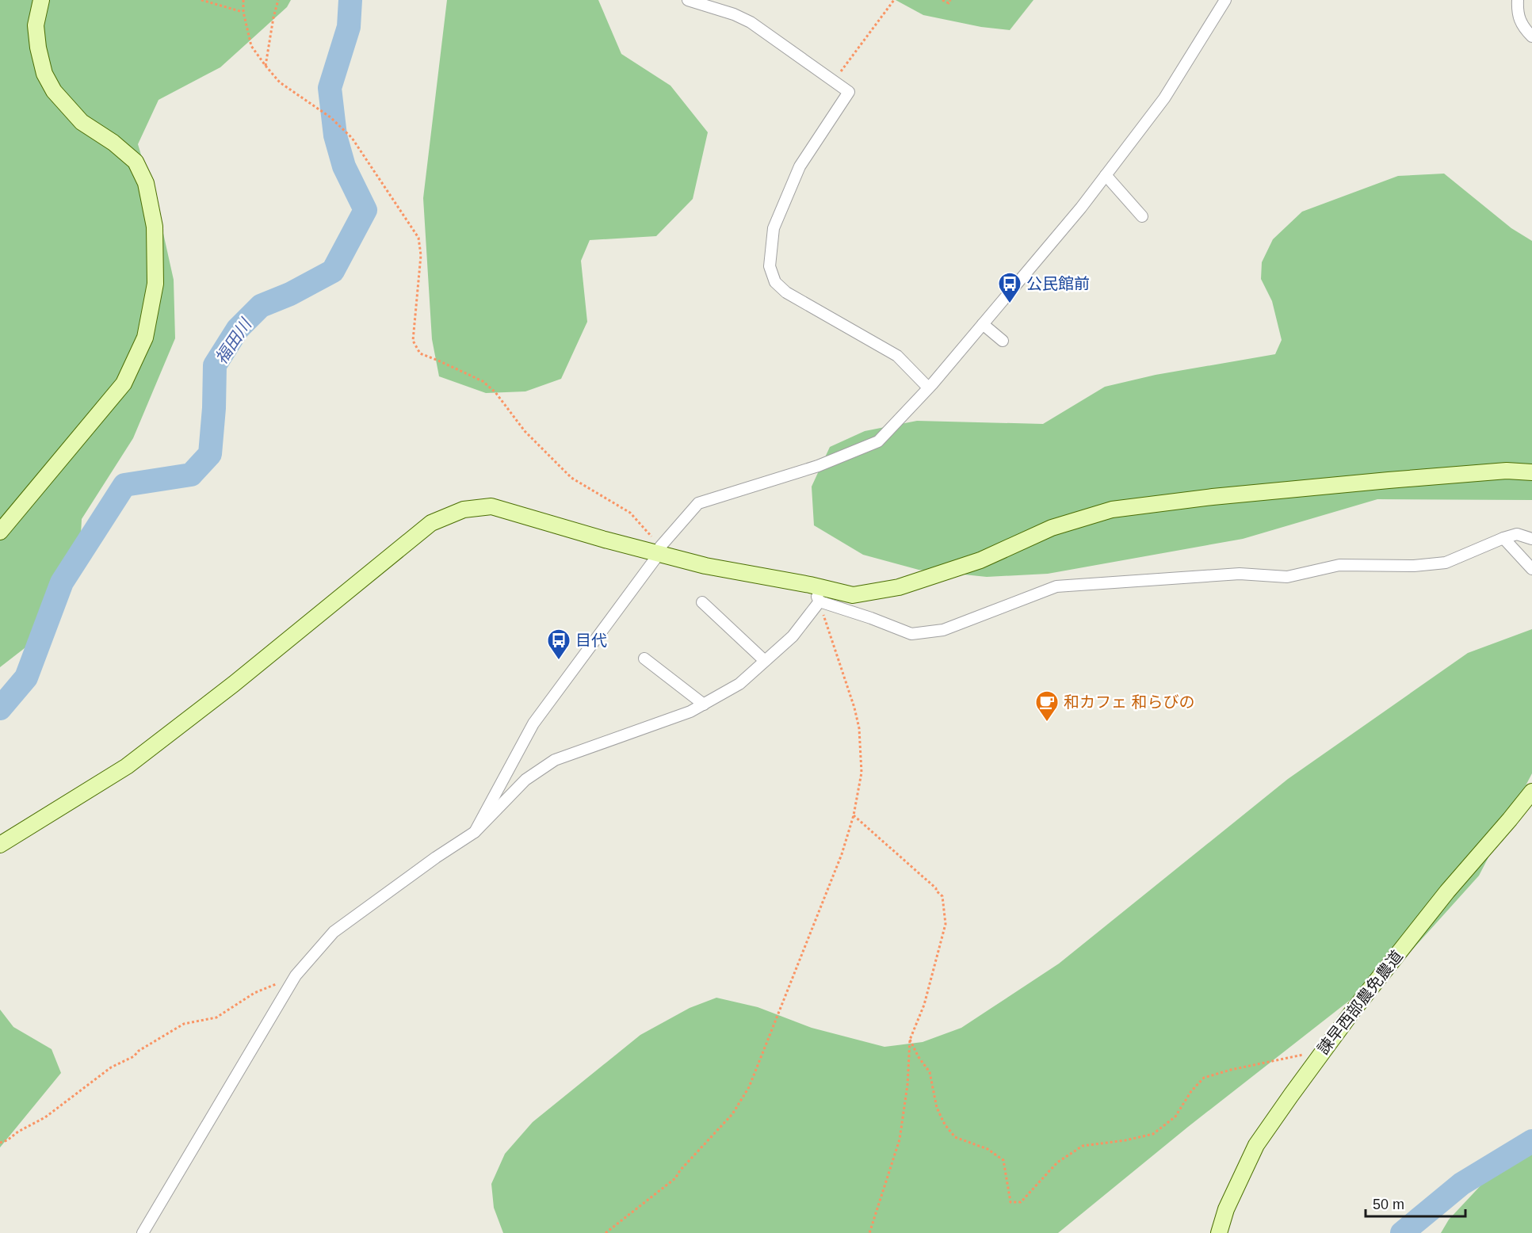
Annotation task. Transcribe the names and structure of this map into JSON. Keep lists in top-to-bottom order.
{
  "streets": {
    "street": ["諫早西部農免農道"]
  },
  "water": ["福田川"],
  "places": {
    "bus stop": ["公民館前", "目代"],
    "cafe": ["和カフェ 和らびの"]
  },
  "scale_bar": "50 m"
}
